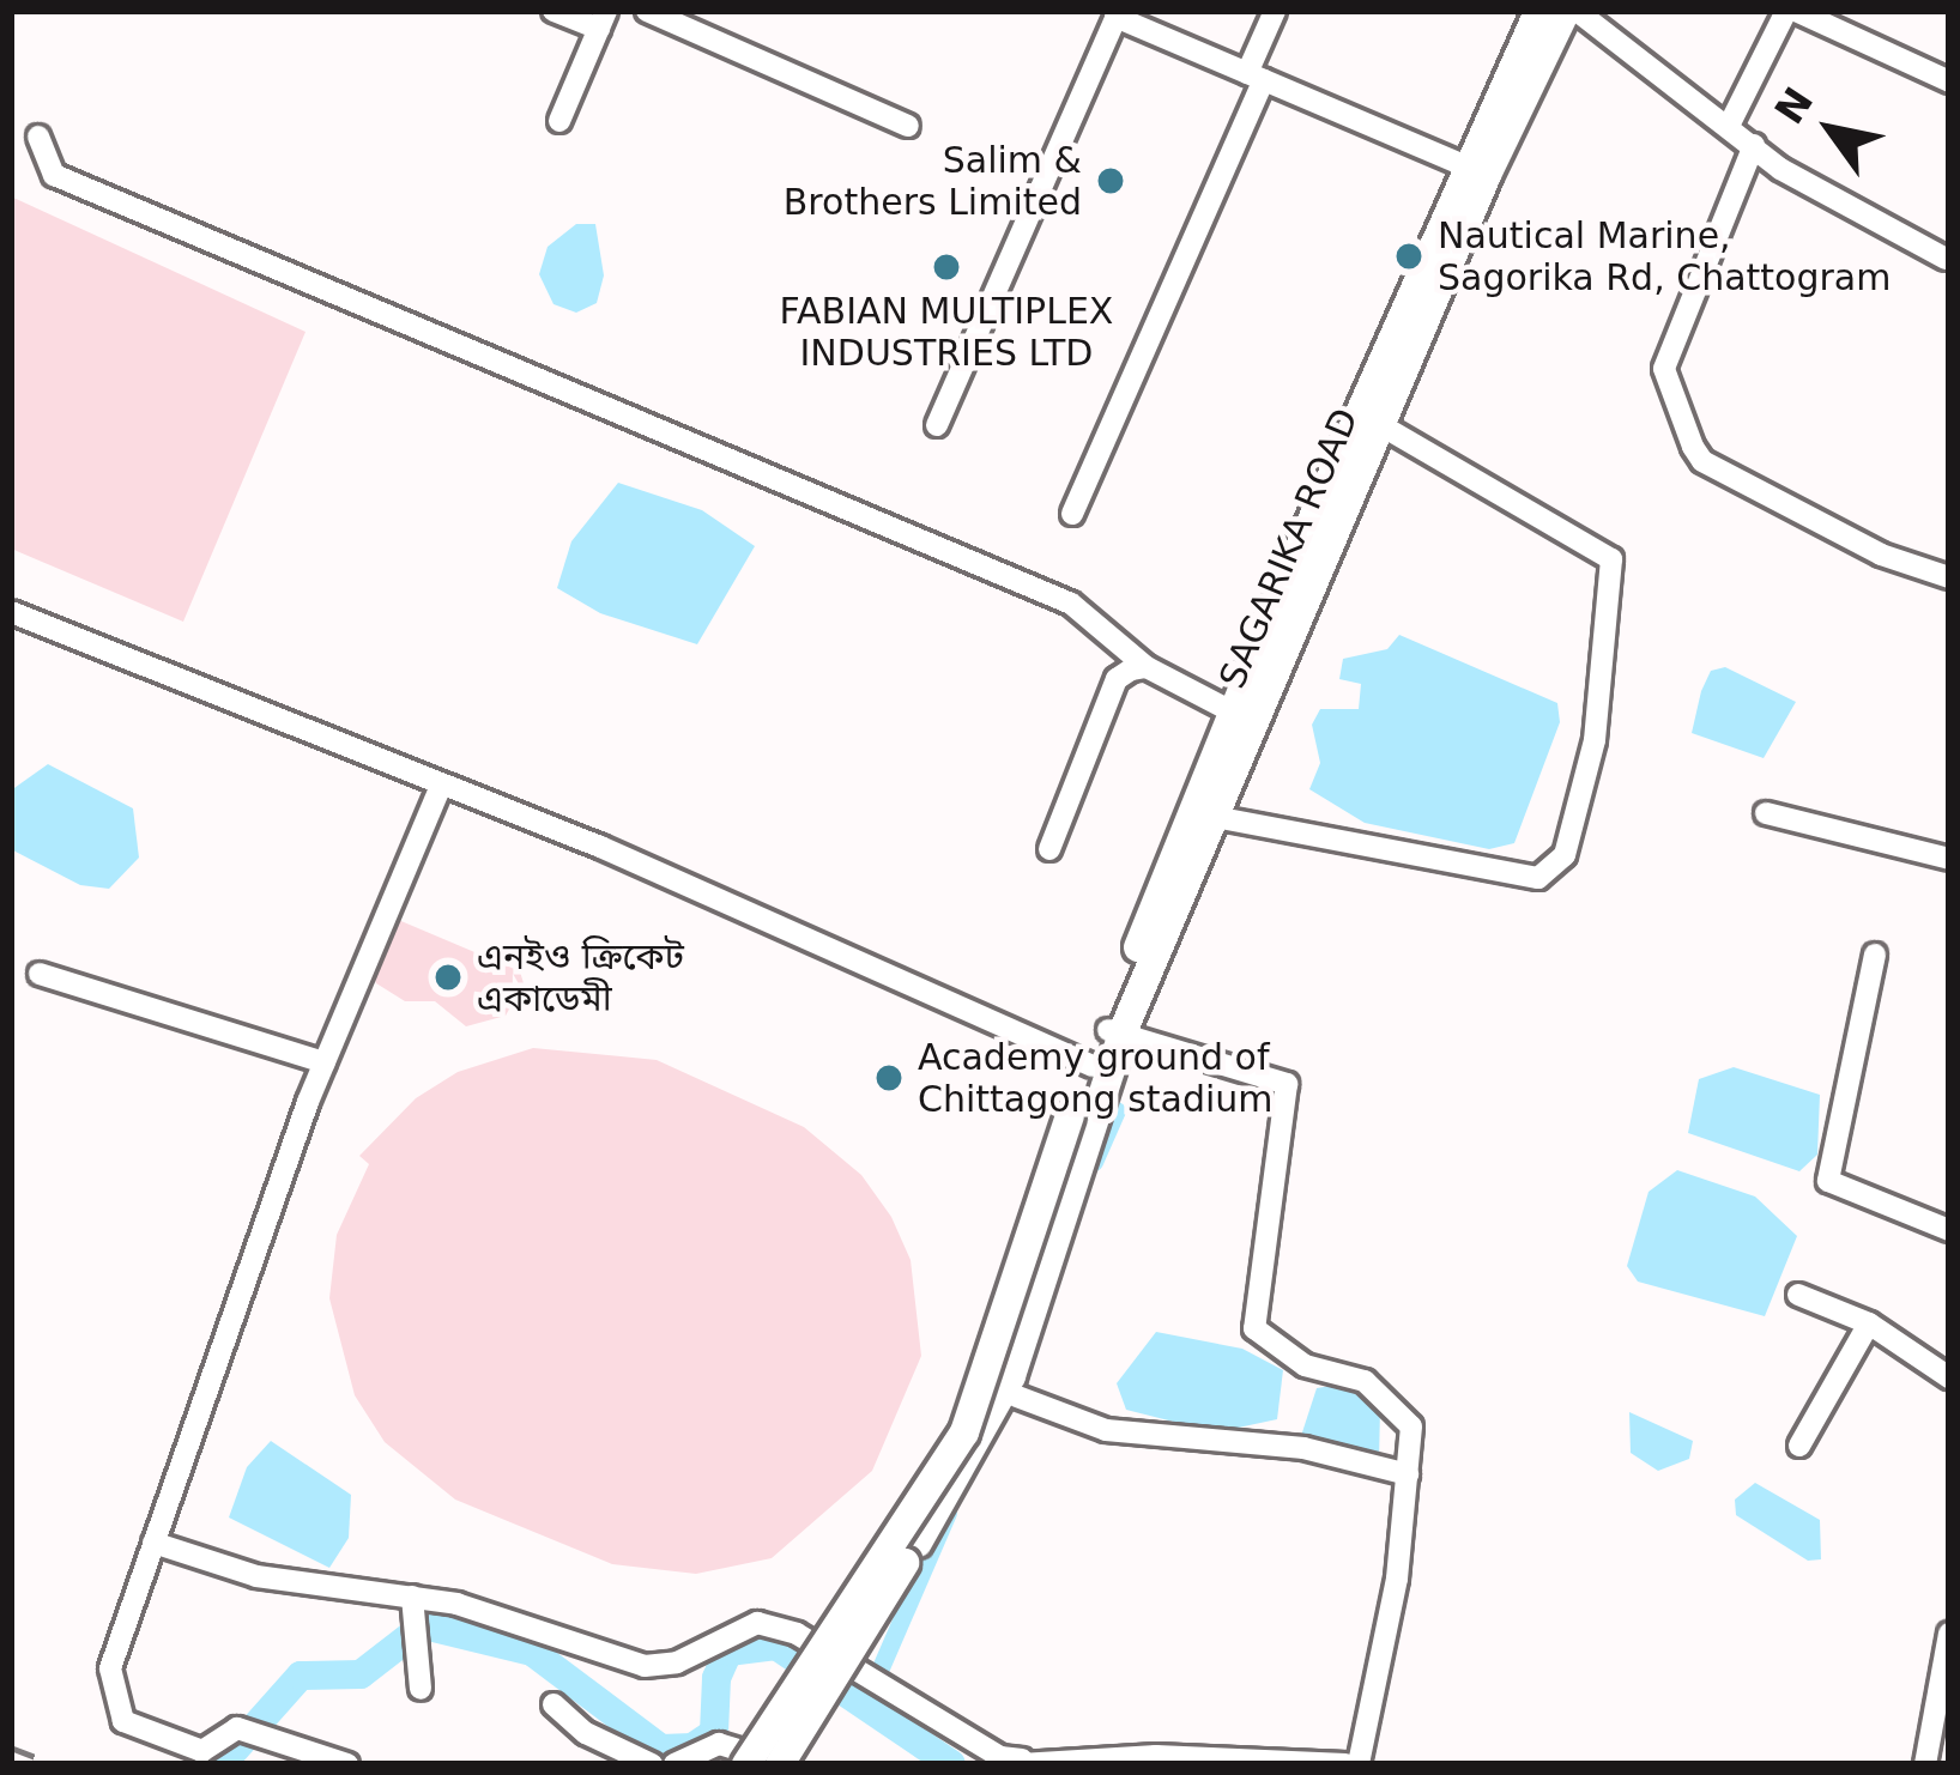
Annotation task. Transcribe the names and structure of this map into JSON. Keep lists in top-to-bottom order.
{
  "streets": {
    "main road": ["SAGARIKA ROAD"]
  },
  "places": [
    "Salim & Brothers Limited",
    "Nautical Marine, Sagorika Rd, Chattogram",
    "FABIAN MULTIPLEX INDUSTRIES LTD",
    "এনইও ক্রিকেট একাডেমী",
    "Academy ground of Chittagong stadium"
  ],
  "north": "top left"
}
